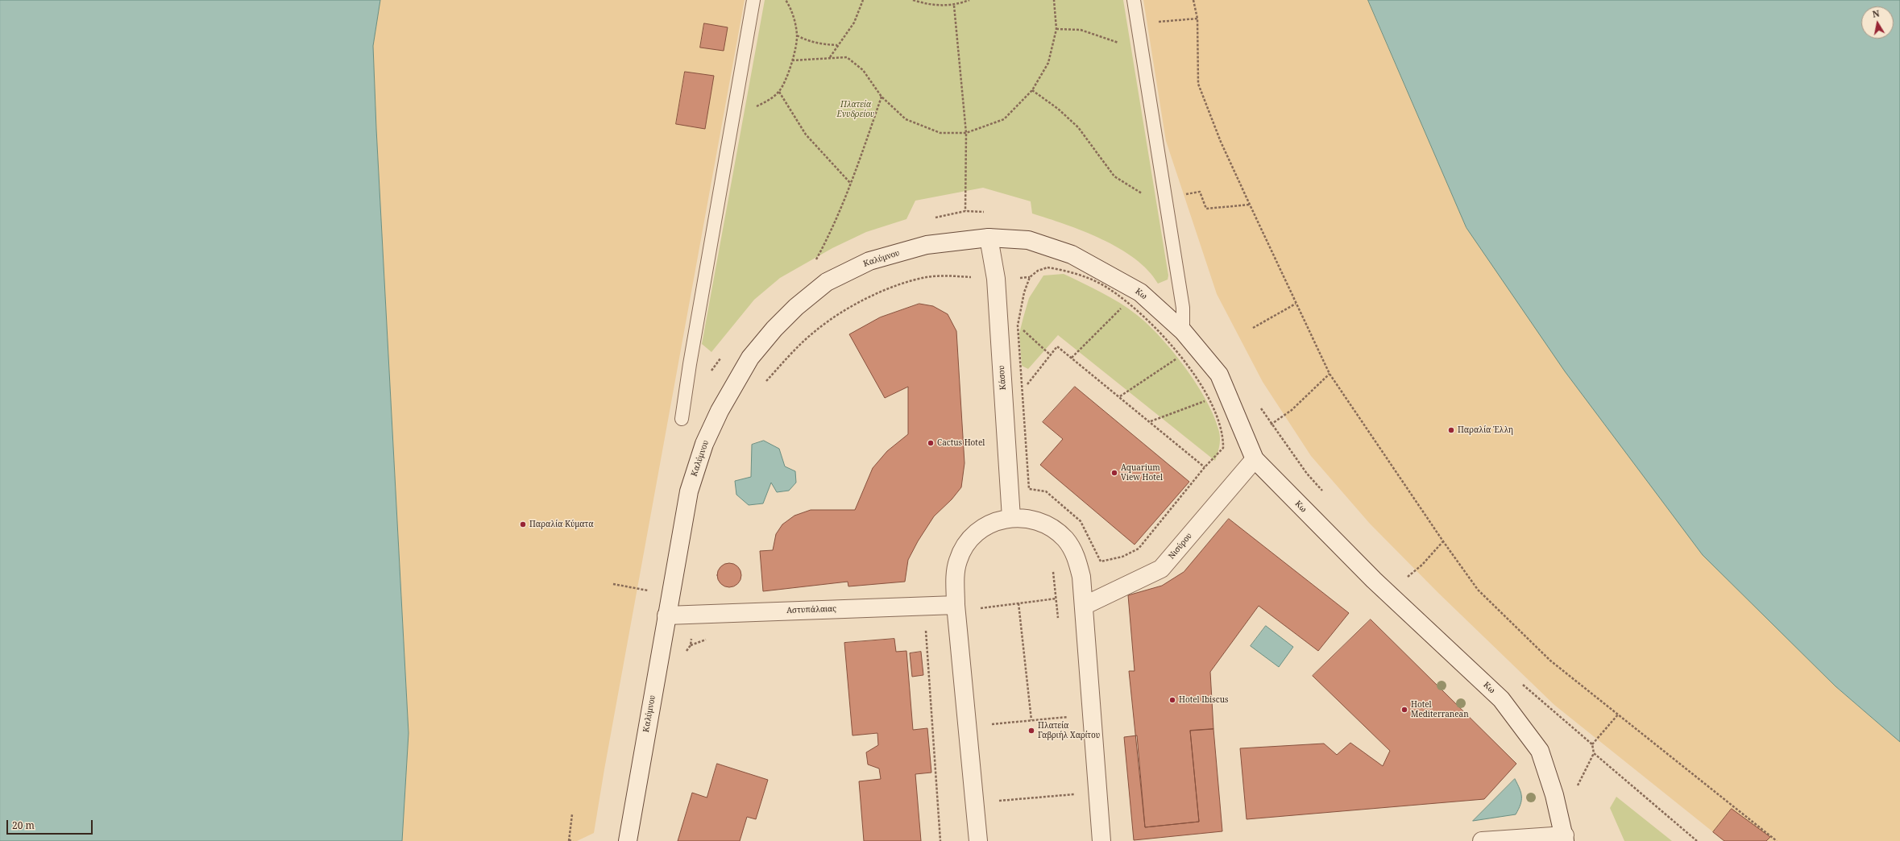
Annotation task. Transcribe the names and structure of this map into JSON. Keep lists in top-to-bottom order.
{
  "streets": {
    "main road": [
      "Καλύμνου",
      "Κω",
      "Κάσου",
      "Νισύρου",
      "Αστυπάλαιας"
    ]
  },
  "crossings": [
    ["Καλύμνου", "Κω"],
    ["Καλύμνου", "Κάσου"],
    ["Καλύμνου", "Αστυπάλαιας"],
    ["Κω", "Κάσου"],
    ["Κω", "Νισύρου"]
  ],
  "parks": ["Πλατεία Ενυδρείου"],
  "places": [
    "Παραλία Έλλη",
    "Cactus Hotel",
    "Aquarium View Hotel",
    "Παραλία Κύματα",
    "Hotel Ibiscus",
    "Hotel Mediterranean",
    "Πλατεία Γαβριήλ Χαρίτου"
  ],
  "scale_bar": "20 m",
  "north": "top"
}
